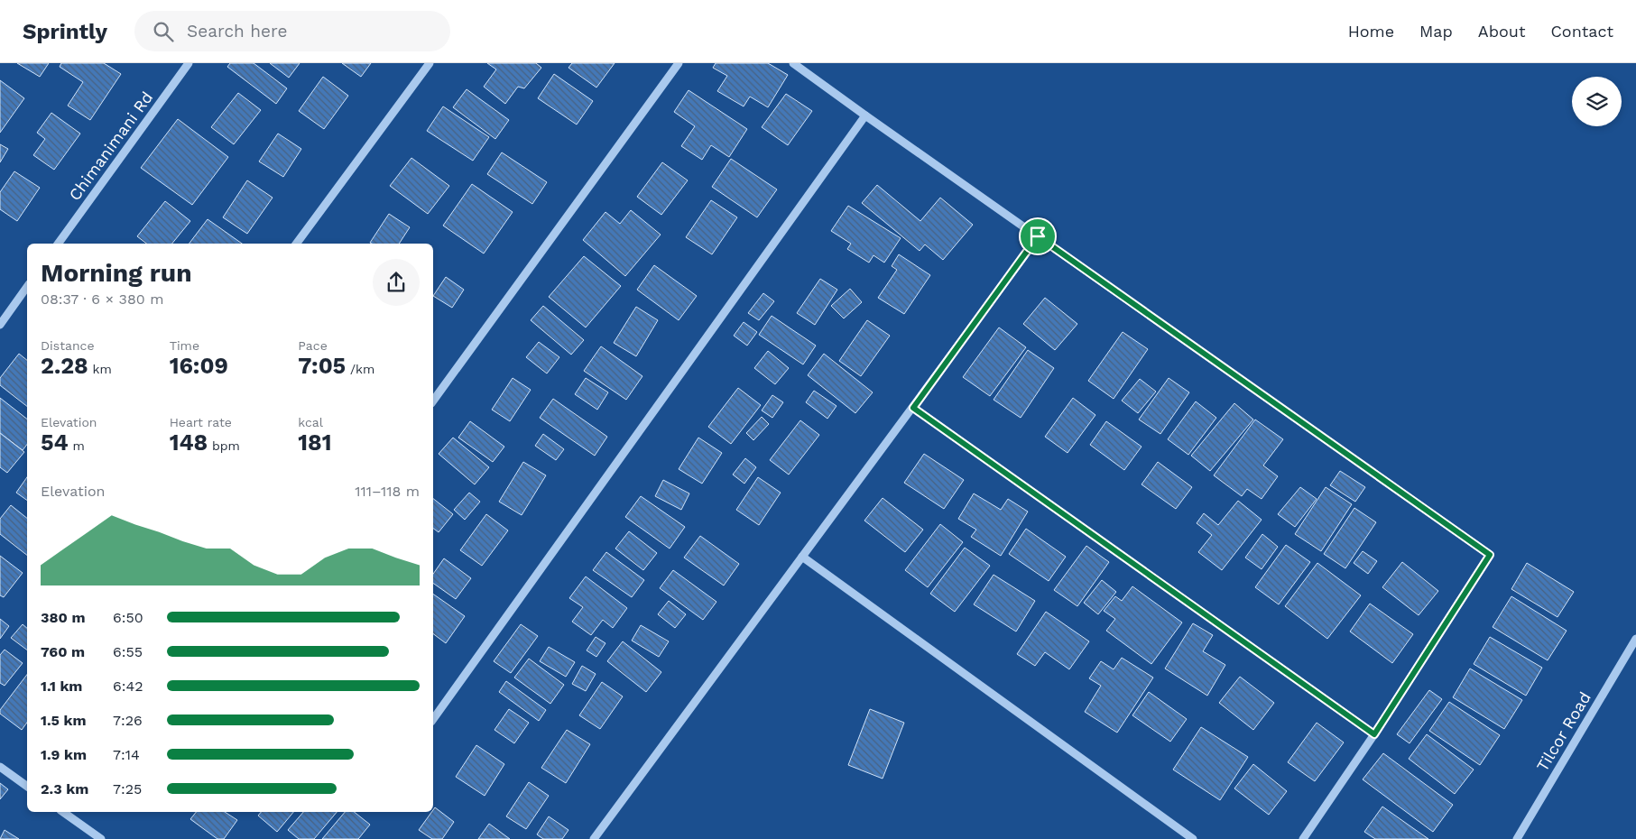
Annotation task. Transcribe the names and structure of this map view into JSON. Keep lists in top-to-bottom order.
{
  "streets": {
    "street": ["Chimanimani Rd", "Tilcor Road"]
  },
  "page": {
    "header": "Sprintly",
    "search": "Search here",
    "nav": [
      "Home",
      "Map",
      "About",
      "Contact"
    ],
    "heading": ["Morning run", "08:37 · 6 × 380 m"],
    "stats": [
      ["Distance", "2.28 km"],
      ["Time", "16:09"],
      ["Pace", "7:05 /km"],
      ["Elevation", "54 m"],
      ["Heart rate", "148 bpm"],
      ["kcal", "181"]
    ],
    "chart": ["Elevation", "111–118 m"],
    "list": [
      {
        "name": "380 m",
        "note": "6:50"
      },
      {
        "name": "760 m",
        "note": "6:55"
      },
      {
        "name": "1.1 km",
        "note": "6:42"
      },
      {
        "name": "1.5 km",
        "note": "7:26"
      },
      {
        "name": "1.9 km",
        "note": "7:14"
      },
      {
        "name": "2.3 km",
        "note": "7:25"
      }
    ]
  }
}
